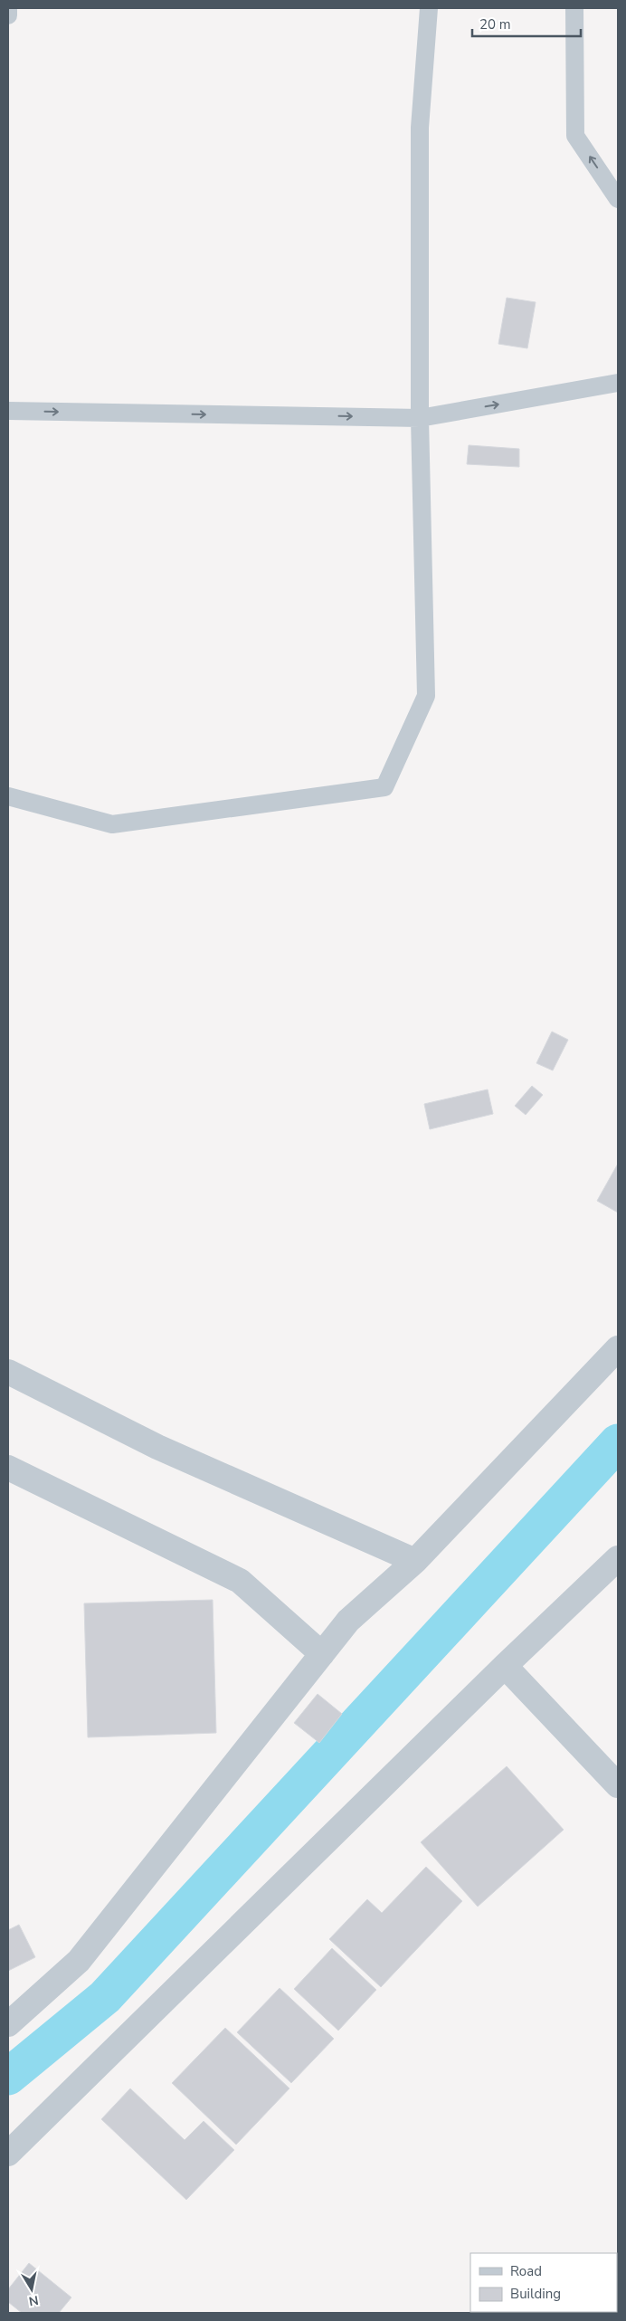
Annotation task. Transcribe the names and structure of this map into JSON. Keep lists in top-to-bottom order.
{
  "legend": ["Road", "Building"],
  "scale_bar": "20 m",
  "north": "bottom"
}
